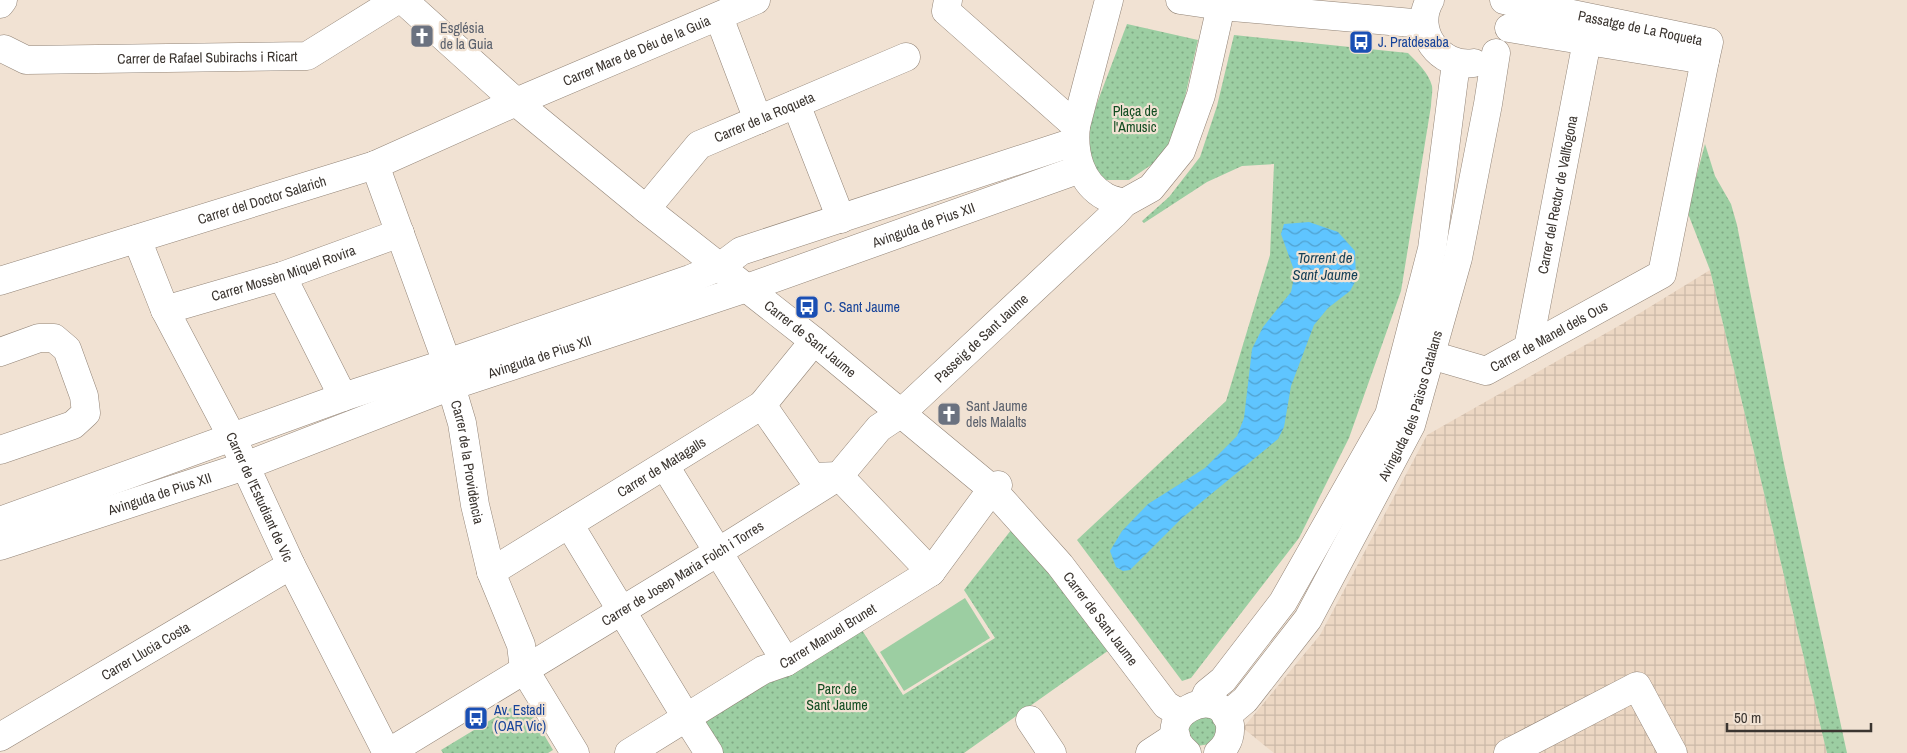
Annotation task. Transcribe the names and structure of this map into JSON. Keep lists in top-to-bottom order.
{
  "streets": {
    "street": [
      "Passatge de La Roqueta",
      "Carrer Mare de Déu de la Guia",
      "Carrer de Rafael Subirachs i Ricart",
      "Carrer de la Roqueta",
      "Carrer del Rector de Vallfogona",
      "Carrer del Doctor Salarich",
      "Avinguda de Pius XII",
      "Carrer Mossèn Miquel Rovira",
      "Carrer de Manel dels Ous",
      "Passeig de Sant Jaume",
      "Carrer de Sant Jaume",
      "Avinguda dels Països Catalans",
      "Carrer de la Providència",
      "Carrer de Matagalls",
      "Carrer de l'Estudiant de Vic",
      "Carrer de Josep Maria Folch i Torres",
      "Carrer Manuel Brunet",
      "Carrer Llucia Costa"
    ]
  },
  "crossings": [
    ["Passatge de La Roqueta", "Carrer del Rector de Vallfogona"],
    ["Passatge de La Roqueta", "Carrer de Manel dels Ous"],
    ["Passatge de La Roqueta", "Avinguda dels Països Catalans"],
    ["Carrer Mare de Déu de la Guia", "Carrer del Doctor Salarich"],
    ["Carrer Mare de Déu de la Guia", "Carrer de Sant Jaume"],
    ["Carrer de la Roqueta", "Carrer de Sant Jaume"],
    ["Carrer del Rector de Vallfogona", "Carrer de Manel dels Ous"],
    ["Carrer del Doctor Salarich", "Carrer de Sant Jaume"],
    ["Carrer del Doctor Salarich", "Carrer de la Providència"],
    ["Carrer del Doctor Salarich", "Carrer de l'Estudiant de Vic"],
    ["Avinguda de Pius XII", "Carrer de Sant Jaume"],
    ["Avinguda de Pius XII", "Carrer de la Providència"],
    ["Avinguda de Pius XII", "Carrer de l'Estudiant de Vic"],
    ["Carrer Mossèn Miquel Rovira", "Carrer de la Providència"],
    ["Carrer Mossèn Miquel Rovira", "Carrer de l'Estudiant de Vic"],
    ["Carrer de Manel dels Ous", "Avinguda dels Països Catalans"],
    ["Passeig de Sant Jaume", "Carrer de Sant Jaume"],
    ["Passeig de Sant Jaume", "Carrer de Josep Maria Folch i Torres"],
    ["Carrer de Sant Jaume", "Avinguda dels Països Catalans"],
    ["Carrer de Sant Jaume", "Carrer de Matagalls"],
    ["Carrer de Sant Jaume", "Carrer Manuel Brunet"],
    ["Carrer de la Providència", "Carrer de Matagalls"],
    ["Carrer de la Providència", "Carrer de Josep Maria Folch i Torres"],
    ["Carrer de l'Estudiant de Vic", "Carrer de Josep Maria Folch i Torres"],
    ["Carrer de l'Estudiant de Vic", "Carrer Llucia Costa"]
  ],
  "water": ["Torrent de Sant Jaume"],
  "parks": ["Plaça de l'Amusic", "Parc de Sant Jaume"],
  "places": {
    "church": ["Església de la Guia", "Sant Jaume dels Malalts"],
    "bus stop": ["J. Pratdesaba", "C. Sant Jaume", "Av. Estadi (OAR Vic)"]
  },
  "scale_bar": "50 m"
}
